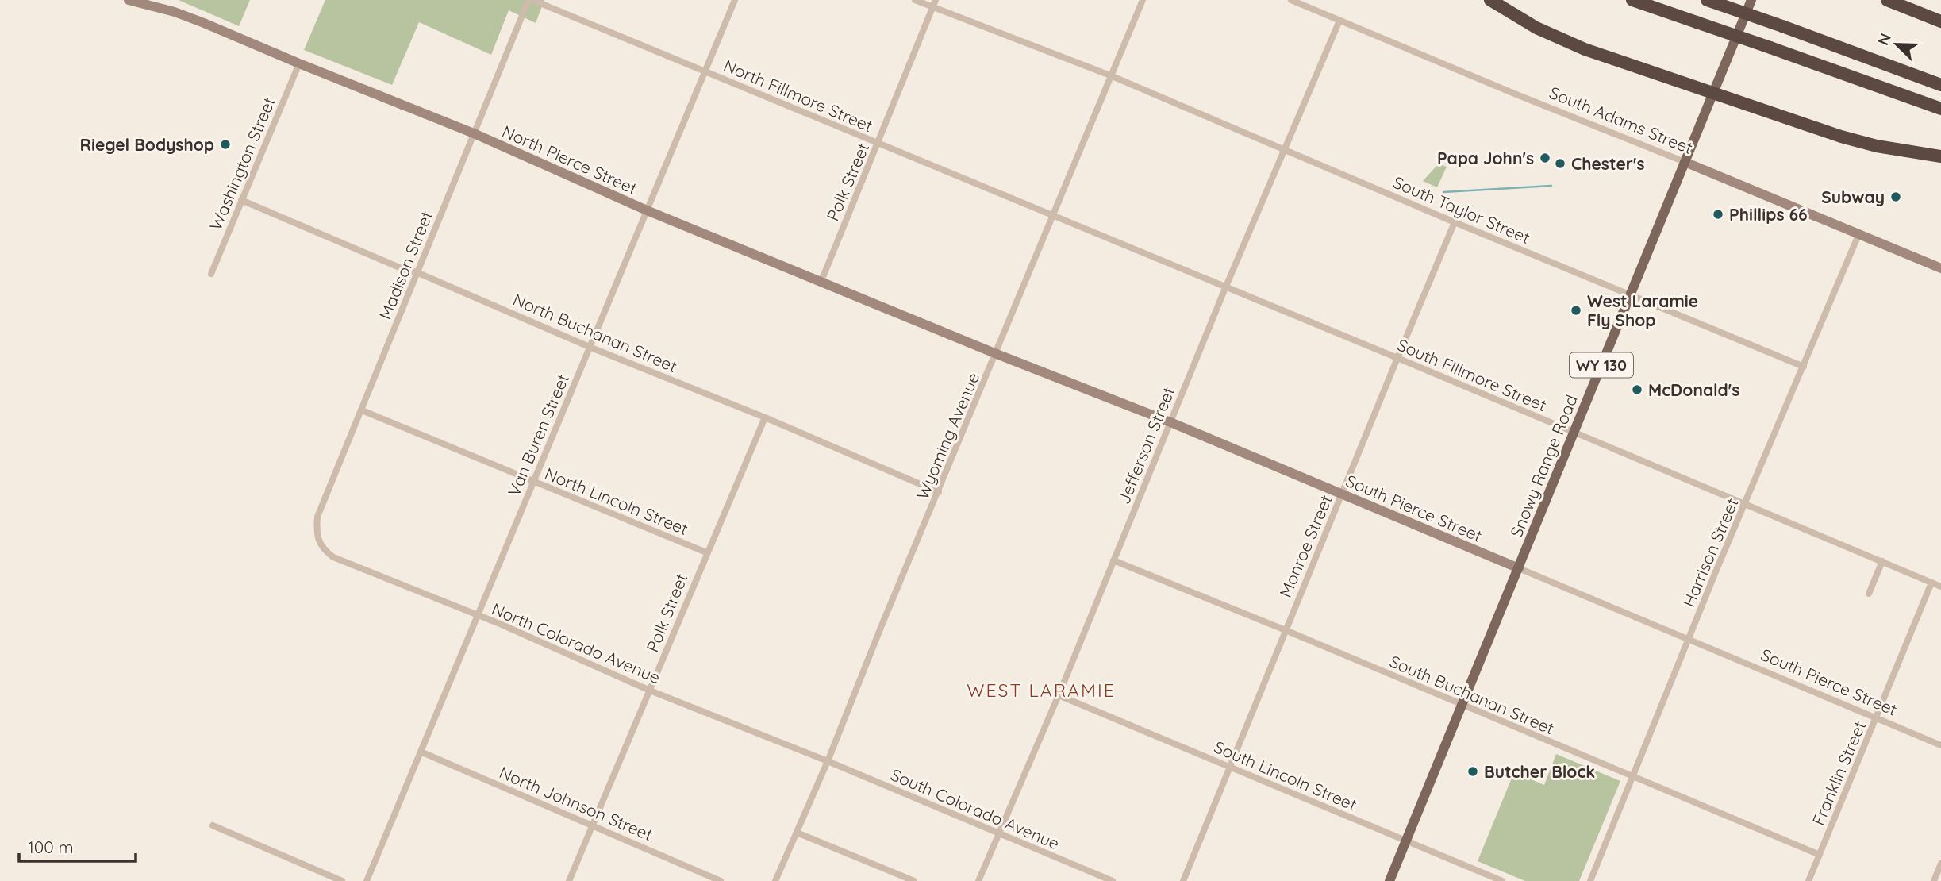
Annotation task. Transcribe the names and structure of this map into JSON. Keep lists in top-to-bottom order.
{
  "streets": {
    "main road": [
      "South Adams Street",
      "North Pierce Street",
      "WY 130",
      "Snowy Range Road",
      "South Pierce Street"
    ],
    "street": [
      "North Fillmore Street",
      "Washington Street",
      "Polk Street",
      "South Taylor Street",
      "Madison Street",
      "North Buchanan Street",
      "South Fillmore Street",
      "Van Buren Street",
      "Wyoming Avenue",
      "Jefferson Street",
      "North Lincoln Street",
      "Monroe Street",
      "Harrison Street",
      "North Colorado Avenue",
      "South Buchanan Street",
      "Franklin Street",
      "South Lincoln Street",
      "North Johnson Street",
      "South Colorado Avenue"
    ]
  },
  "crossings": [
    ["North Fillmore Street", "Polk Street"],
    ["North Fillmore Street", "Madison Street"],
    ["North Fillmore Street", "South Fillmore Street"],
    ["North Fillmore Street", "Van Buren Street"],
    ["North Fillmore Street", "Wyoming Avenue"],
    ["South Adams Street", "Jefferson Street"],
    ["South Adams Street", "Snowy Range Road"],
    ["South Adams Street", "Harrison Street"],
    ["North Pierce Street", "Washington Street"],
    ["North Pierce Street", "Polk Street"],
    ["North Pierce Street", "Madison Street"],
    ["North Pierce Street", "Van Buren Street"],
    ["North Pierce Street", "Wyoming Avenue"],
    ["North Pierce Street", "South Pierce Street"],
    ["Washington Street", "North Buchanan Street"],
    ["Polk Street", "South Taylor Street"],
    ["Polk Street", "North Buchanan Street"],
    ["Polk Street", "North Lincoln Street"],
    ["Polk Street", "North Colorado Avenue"],
    ["Polk Street", "North Johnson Street"],
    ["South Taylor Street", "Wyoming Avenue"],
    ["South Taylor Street", "Jefferson Street"],
    ["South Taylor Street", "Snowy Range Road"],
    ["South Taylor Street", "Monroe Street"],
    ["South Taylor Street", "Harrison Street"],
    ["Madison Street", "North Buchanan Street"],
    ["Madison Street", "North Lincoln Street"],
    ["Madison Street", "North Colorado Avenue"],
    ["North Buchanan Street", "Van Buren Street"],
    ["North Buchanan Street", "Wyoming Avenue"],
    ["South Fillmore Street", "Wyoming Avenue"],
    ["South Fillmore Street", "Jefferson Street"],
    ["South Fillmore Street", "Snowy Range Road"],
    ["South Fillmore Street", "Monroe Street"],
    ["South Fillmore Street", "Harrison Street"],
    ["South Fillmore Street", "Franklin Street"],
    ["Van Buren Street", "North Lincoln Street"],
    ["Van Buren Street", "North Colorado Avenue"],
    ["Van Buren Street", "North Johnson Street"],
    ["Wyoming Avenue", "South Pierce Street"],
    ["Wyoming Avenue", "North Colorado Avenue"],
    ["Wyoming Avenue", "South Colorado Avenue"],
    ["Jefferson Street", "South Pierce Street"],
    ["Jefferson Street", "South Buchanan Street"],
    ["Jefferson Street", "South Lincoln Street"],
    ["Jefferson Street", "South Colorado Avenue"],
    ["Snowy Range Road", "South Pierce Street"],
    ["Snowy Range Road", "South Buchanan Street"],
    ["Snowy Range Road", "South Lincoln Street"],
    ["South Pierce Street", "Monroe Street"],
    ["South Pierce Street", "Harrison Street"],
    ["South Pierce Street", "Franklin Street"],
    ["Monroe Street", "South Buchanan Street"],
    ["Monroe Street", "South Lincoln Street"],
    ["Harrison Street", "South Buchanan Street"],
    ["North Colorado Avenue", "South Colorado Avenue"],
    ["South Buchanan Street", "Franklin Street"]
  ],
  "districts": ["WEST LARAMIE"],
  "places": [
    "Riegel Bodyshop",
    "Papa John's",
    "Chester's",
    "Subway",
    "Phillips 66",
    "West Laramie Fly Shop",
    "McDonald's",
    "Butcher Block"
  ],
  "scale_bar": "100 m",
  "north": "top left"
}
